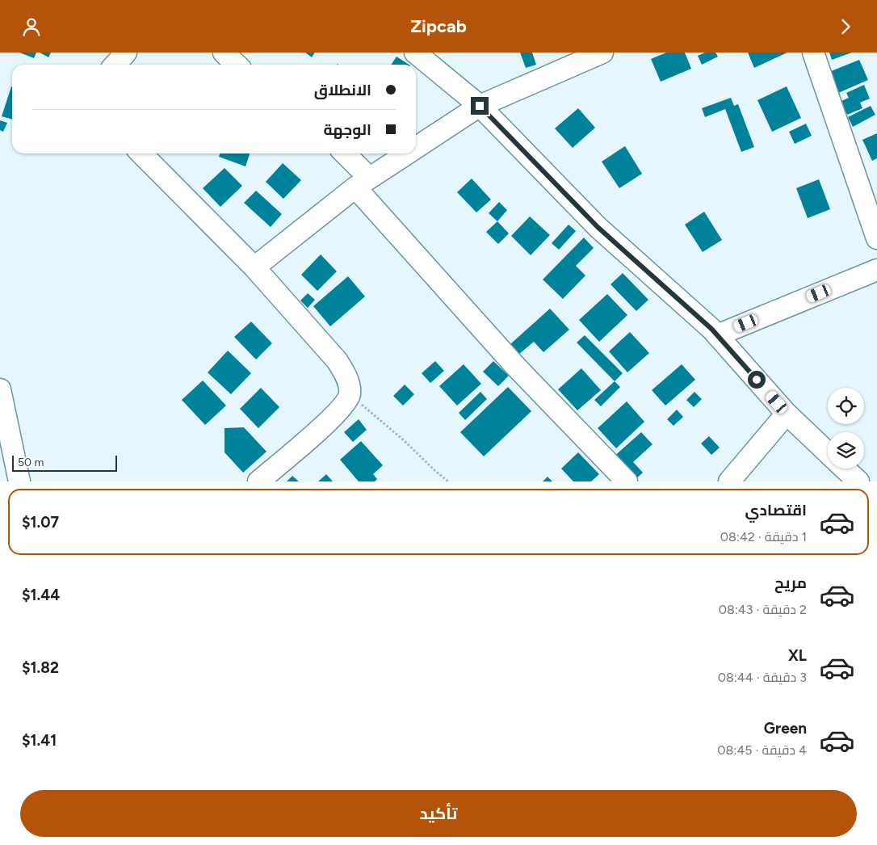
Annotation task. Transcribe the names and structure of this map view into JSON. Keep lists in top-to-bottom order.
{
  "scale_bar": "50 m",
  "page": {
    "header": "Zipcab",
    "banner": ["الانطلاق", "الوجهة"],
    "scale": "50 m",
    "list": [
      {
        "name": "اقتصادي",
        "note": "1 دقيقة · 08:42",
        "value": "$1.07"
      },
      {
        "name": "مريح",
        "note": "2 دقيقة · 08:43",
        "value": "$1.44"
      },
      {
        "name": "XL",
        "note": "3 دقيقة · 08:44",
        "value": "$1.82"
      },
      {
        "name": "Green",
        "note": "4 دقيقة · 08:45",
        "value": "$1.41"
      }
    ],
    "buttons": "تأكيد"
  }
}
